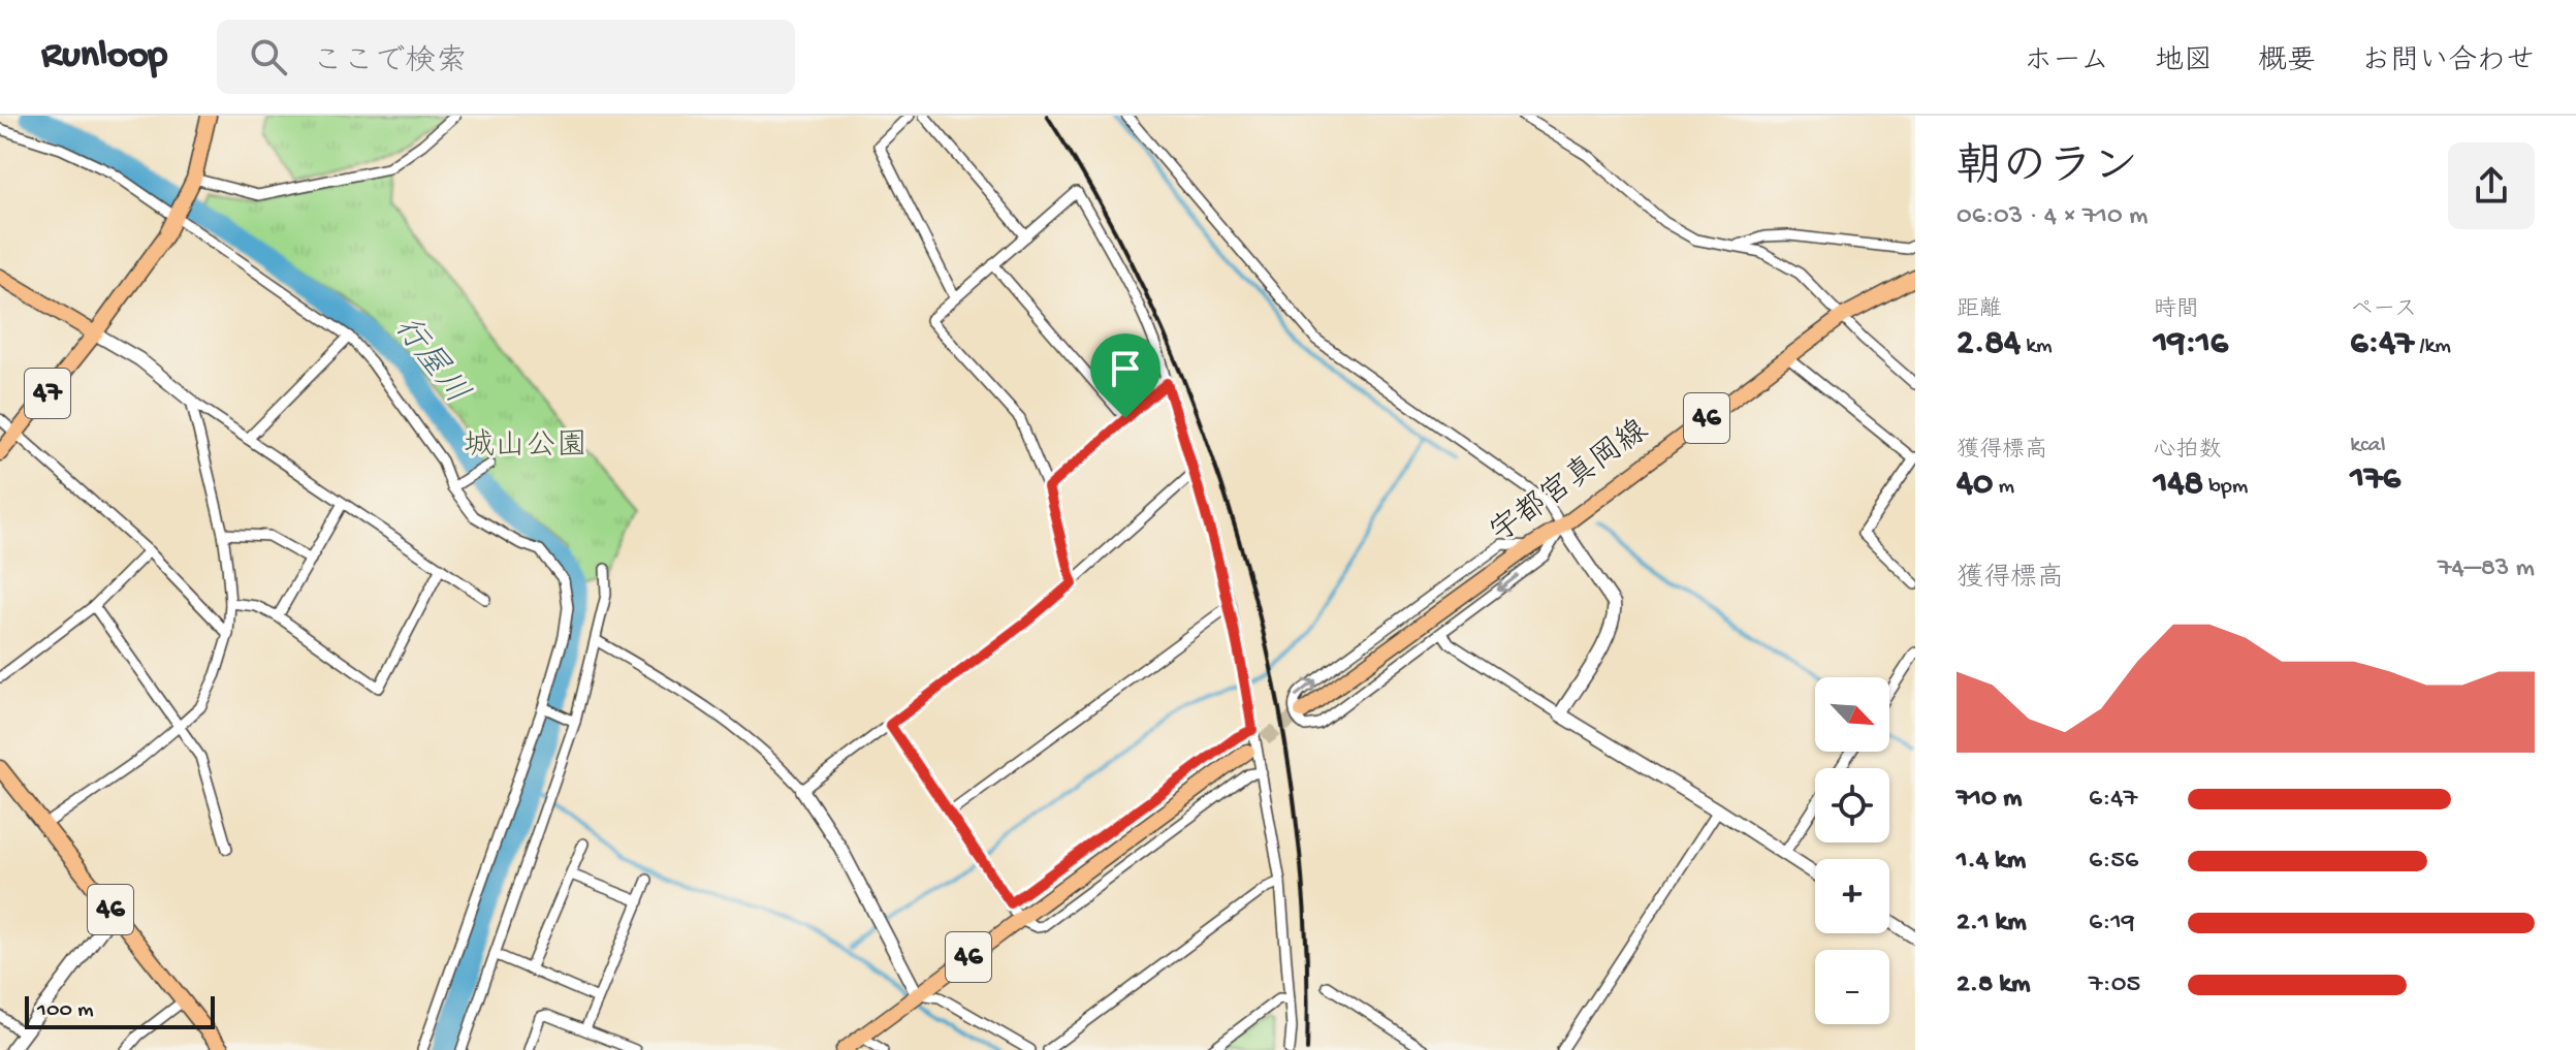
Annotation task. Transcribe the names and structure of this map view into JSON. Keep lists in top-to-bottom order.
{
  "streets": {
    "main road": ["47", "46", "宇都宮真岡線"]
  },
  "water": ["行屋川"],
  "parks": ["城山公園"],
  "scale_bar": "100 m",
  "north": "bottom right",
  "page": {
    "header": "Runloop",
    "search": "ここで検索",
    "nav": [
      "ホーム",
      "地図",
      "概要",
      "お問い合わせ"
    ],
    "heading": ["朝のラン", "06:03 · 4 × 710 m"],
    "stats": [
      ["距離", "2.84 km"],
      ["時間", "19:16"],
      ["ペース", "6:47 /km"],
      ["獲得標高", "40 m"],
      ["心拍数", "148 bpm"],
      ["kcal", "176"]
    ],
    "chart": ["獲得標高", "74–83 m"],
    "map_buttons": ["+", "−"],
    "list": [
      {
        "name": "710 m",
        "note": "6:47"
      },
      {
        "name": "1.4 km",
        "note": "6:56"
      },
      {
        "name": "2.1 km",
        "note": "6:19"
      },
      {
        "name": "2.8 km",
        "note": "7:05"
      }
    ],
    "scale": "100 m"
  }
}
